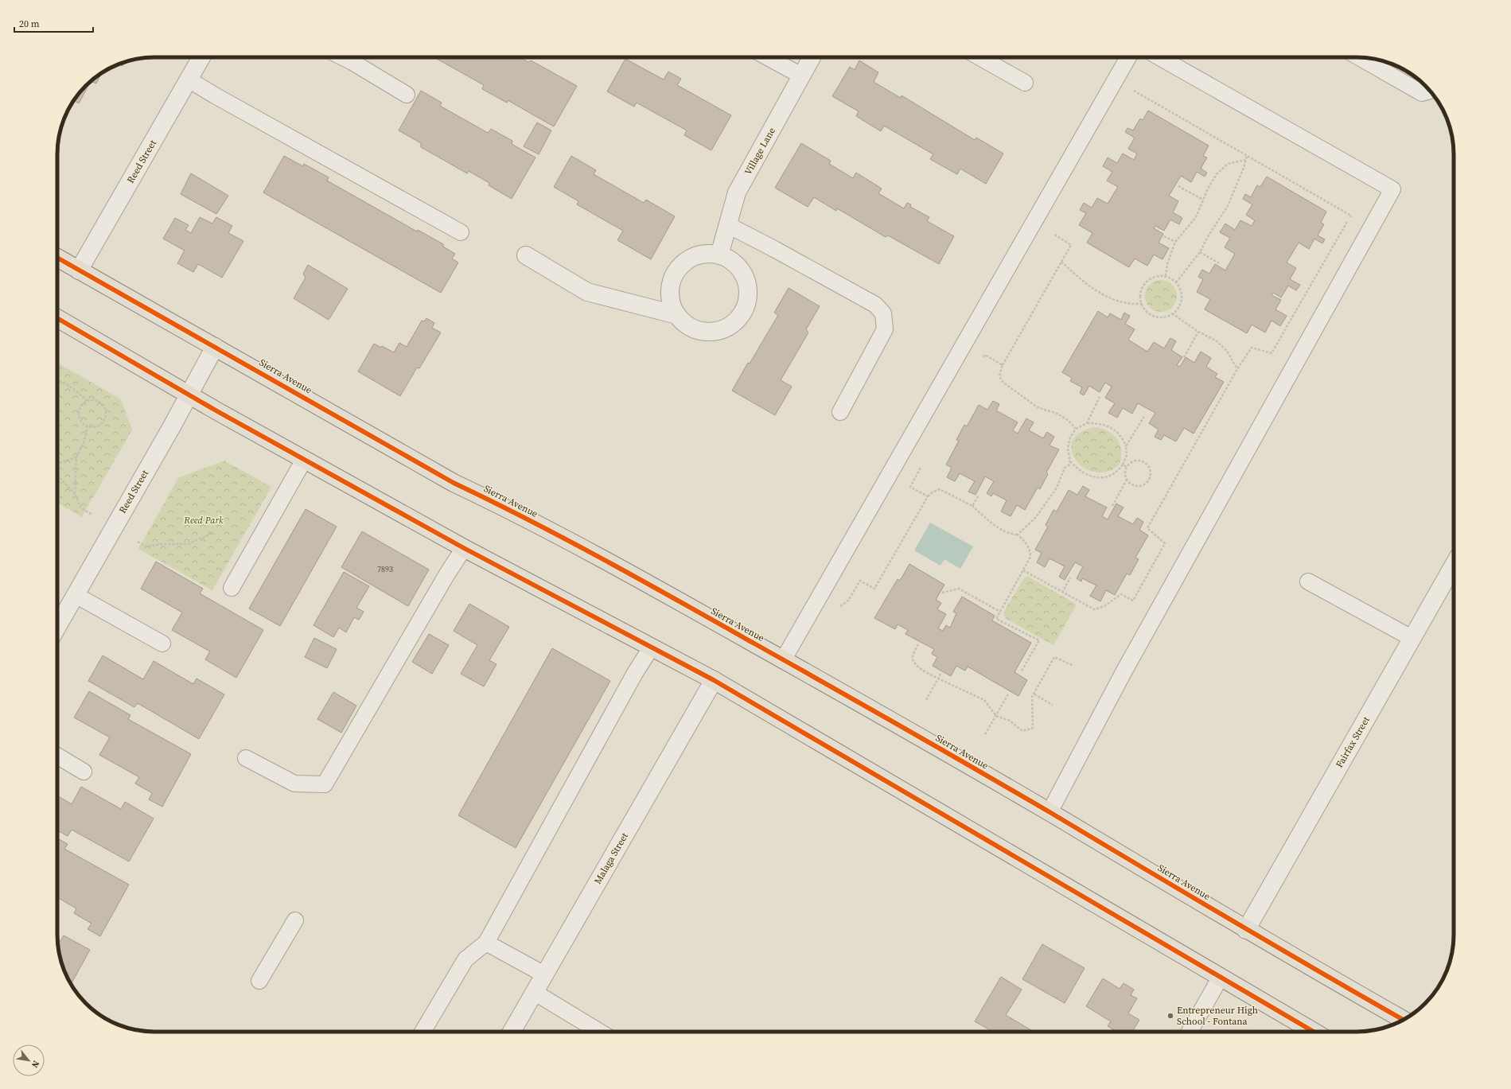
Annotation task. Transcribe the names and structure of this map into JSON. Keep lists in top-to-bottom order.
{
  "streets": {
    "main road": ["Sierra Avenue"],
    "street": [
      "Village Lane",
      "Reed Street",
      "Fairfax Street",
      "Malaga Street"
    ]
  },
  "crossings": [
    ["Reed Street", "Sierra Avenue"],
    ["Sierra Avenue", "Fairfax Street"]
  ],
  "parks": ["Reed Park"],
  "places": ["Entrepreneur High School - Fontana"],
  "house_numbers": ["7893"],
  "scale_bar": "20 m",
  "north": "bottom right"
}
